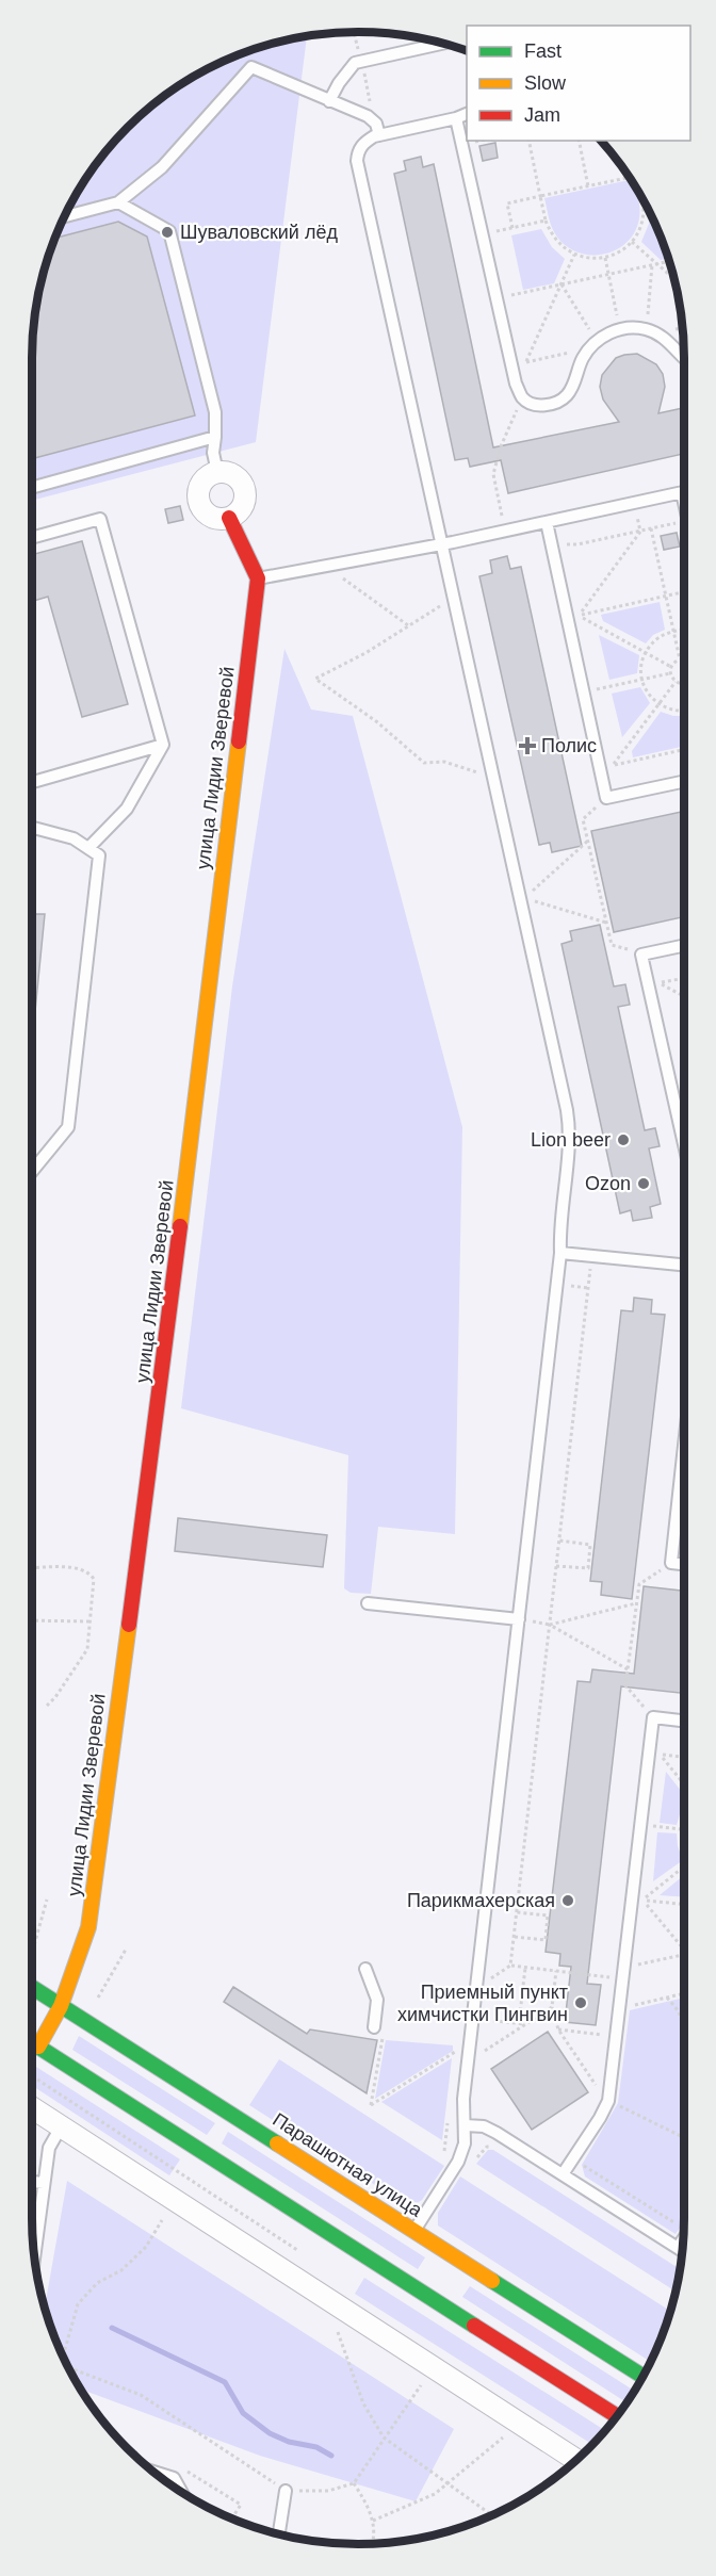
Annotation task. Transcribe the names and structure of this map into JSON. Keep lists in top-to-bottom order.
{
  "streets": {
    "street": ["улица Лидии Зверевой", "Парашютная улица"]
  },
  "crossings": [
    ["улица Лидии Зверевой", "Парашютная улица"]
  ],
  "places": {
    "other": [
      "Шуваловский лёд",
      "Lion beer",
      "Ozon",
      "Парикмахерская",
      "Приемный пункт химчистки Пингвин"
    ],
    "health": ["Полис"]
  },
  "legend": ["Fast", "Slow", "Jam"]
}
